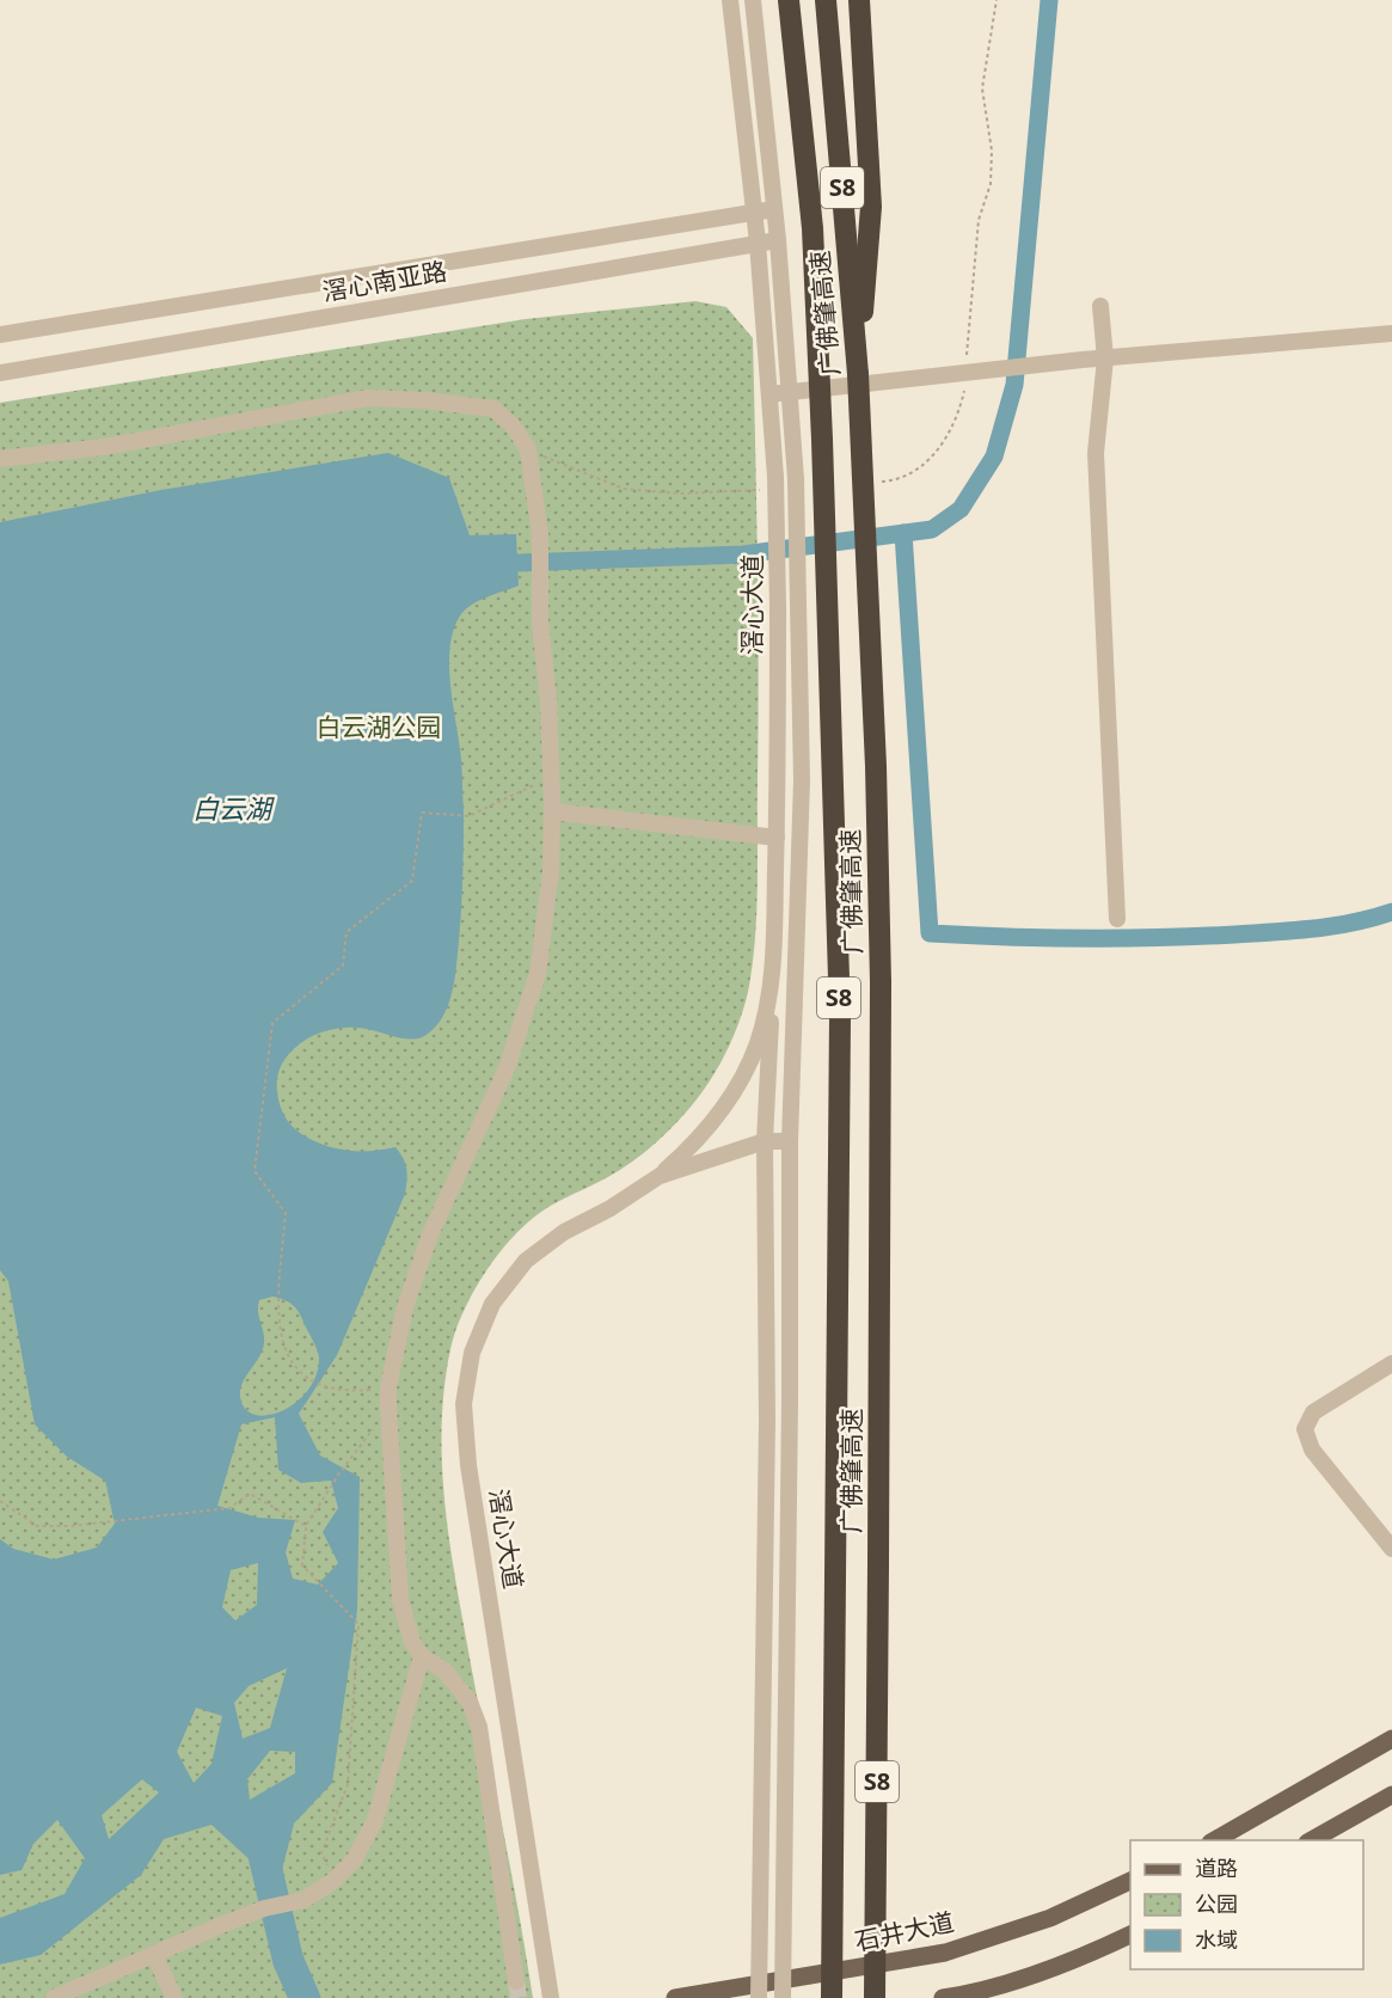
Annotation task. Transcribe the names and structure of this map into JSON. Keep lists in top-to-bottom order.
{
  "streets": {
    "highway": ["S8", "广佛肇高速"],
    "main road": ["石井大道"],
    "street": ["滘心南亚路", "滘心大道"]
  },
  "crossings": [
    ["滘心南亚路", "滘心大道"]
  ],
  "water": ["白云湖"],
  "parks": ["白云湖公园"],
  "legend": ["道路", "公园", "水域"]
}
